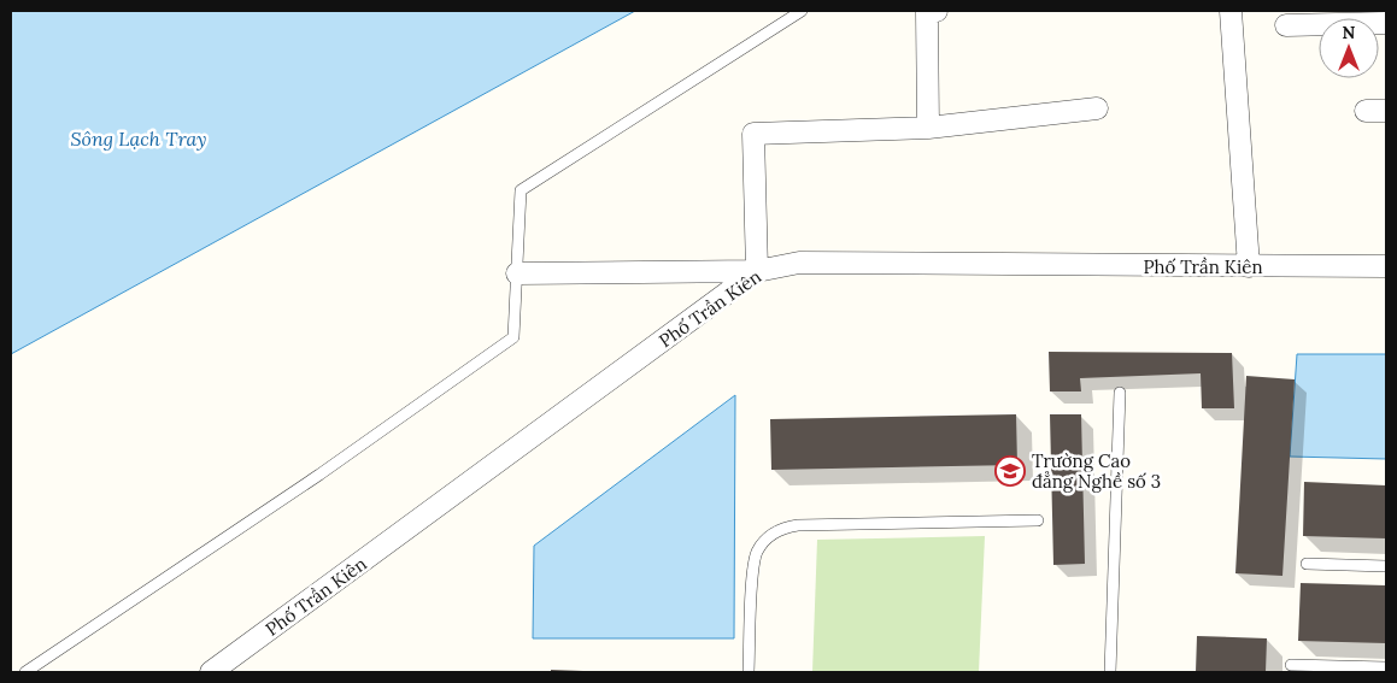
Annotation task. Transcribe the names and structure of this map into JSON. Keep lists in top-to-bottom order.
{
  "streets": {
    "street": ["Phố Trần Kiên"]
  },
  "water": ["Sông Lạch Tray"],
  "places": {
    "school or university": ["Trường Cao đẳng Nghề số 3"]
  },
  "north": "top"
}
